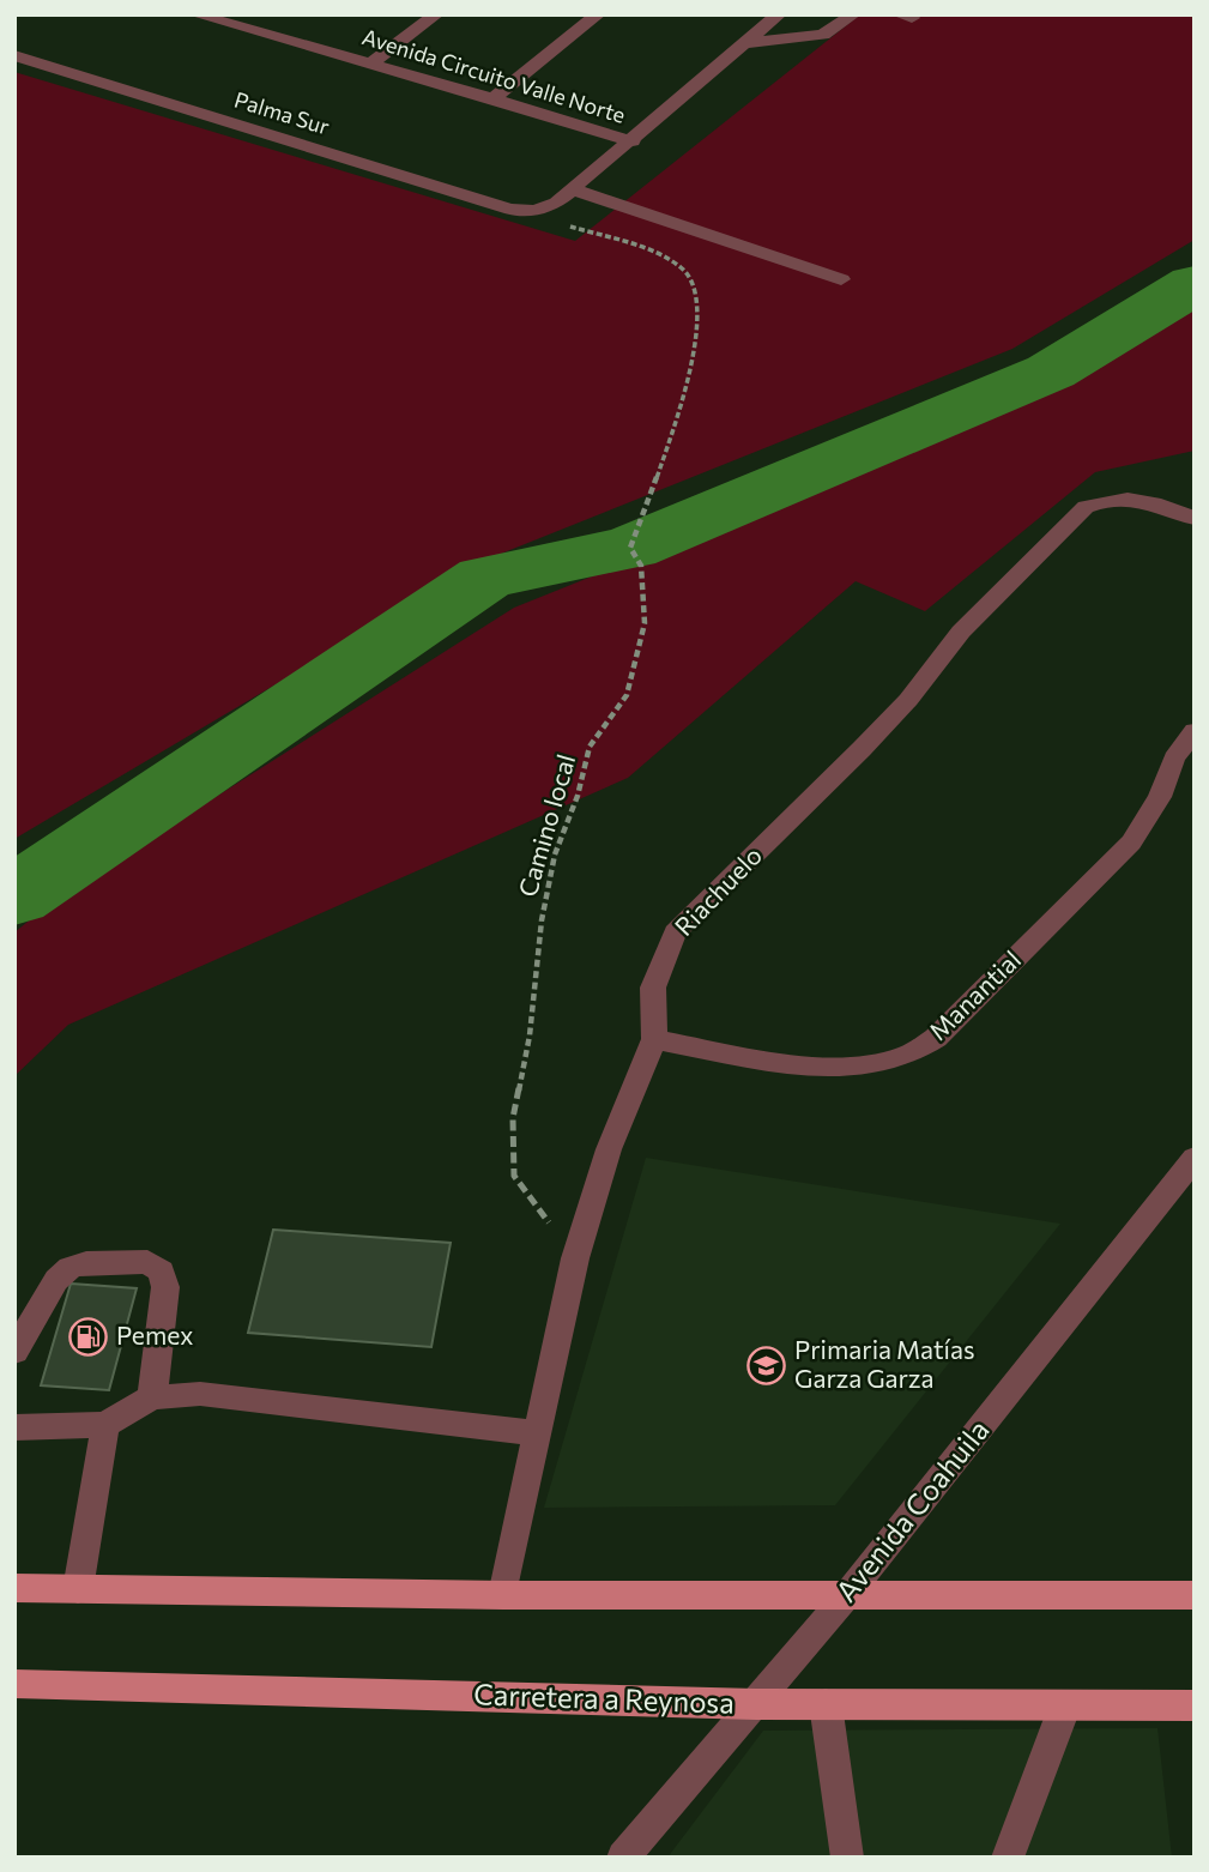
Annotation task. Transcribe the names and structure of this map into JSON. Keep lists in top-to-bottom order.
{
  "streets": {
    "main road": ["Carretera a Reynosa"],
    "street": [
      "Avenida Circuito Valle Norte",
      "Palma Sur",
      "Riachuelo",
      "Manantial",
      "Avenida Coahuila"
    ],
    "path": ["Camino local"]
  },
  "crossings": [
    ["Palma Sur", "Camino local"],
    ["Camino local", "Riachuelo"],
    ["Riachuelo", "Manantial"],
    ["Avenida Coahuila", "Carretera a Reynosa"]
  ],
  "places": {
    "fuel station": ["Pemex"],
    "school or university": ["Primaria Matías Garza Garza"]
  }
}
